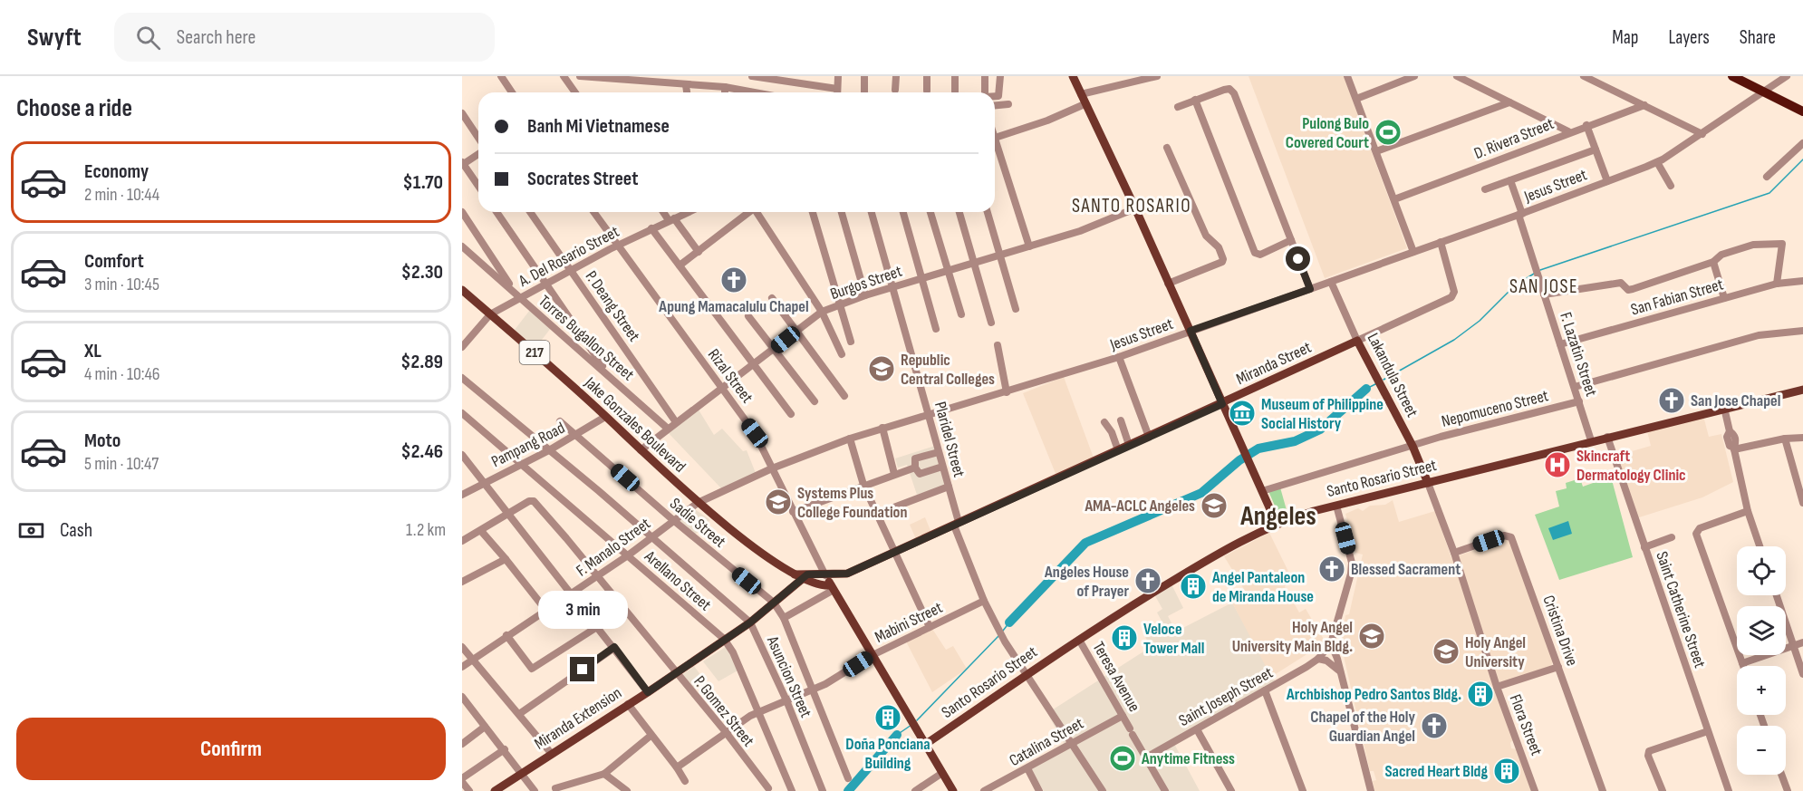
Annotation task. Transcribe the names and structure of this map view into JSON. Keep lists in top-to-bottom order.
{
  "streets": {
    "main road": [
      "217",
      "Miranda Street",
      "Lakandula Street",
      "Rizal Street",
      "Jake Gonzales Boulevard",
      "Santo Rosario Street",
      "Miranda Extension"
    ],
    "street": [
      "D. Rivera Street",
      "Jesus Street",
      "A. Del Rosario Street",
      "Burgos Street",
      "San Fabian Street",
      "P. Deang Street",
      "Torres Bugallon Street",
      "F. Lazatin Street",
      "Nepomuceno Street",
      "Plaridel Street",
      "Pampang Road",
      "Sadie Street",
      "F. Manalo Street",
      "Arellano Street",
      "Saint Catherine Street",
      "Mabini Street",
      "Cristina Drive",
      "Asuncion Street",
      "Teresa Avenue",
      "Saint Joseph Street",
      "P. Gomez Street",
      "Flora Street",
      "Catalina Street"
    ]
  },
  "crossings": [
    ["Jesus Street", "F. Lazatin Street"],
    ["Jesus Street", "Lakandula Street"],
    ["Jesus Street", "Rizal Street"],
    ["Jesus Street", "Jake Gonzales Boulevard"],
    ["Jesus Street", "Plaridel Street"],
    ["Jesus Street", "F. Manalo Street"],
    ["A. Del Rosario Street", "P. Deang Street"],
    ["A. Del Rosario Street", "Torres Bugallon Street"],
    ["A. Del Rosario Street", "Rizal Street"],
    ["A. Del Rosario Street", "Jake Gonzales Boulevard"],
    ["Burgos Street", "P. Deang Street"],
    ["Burgos Street", "Torres Bugallon Street"],
    ["Burgos Street", "Rizal Street"],
    ["Burgos Street", "Jake Gonzales Boulevard"],
    ["Burgos Street", "Plaridel Street"],
    ["San Fabian Street", "F. Lazatin Street"],
    ["F. Lazatin Street", "Nepomuceno Street"],
    ["F. Lazatin Street", "Santo Rosario Street"],
    ["Miranda Street", "Lakandula Street"],
    ["Miranda Street", "Rizal Street"],
    ["Miranda Street", "Jake Gonzales Boulevard"],
    ["Miranda Street", "Plaridel Street"],
    ["Lakandula Street", "Nepomuceno Street"],
    ["Lakandula Street", "Santo Rosario Street"],
    ["Lakandula Street", "Flora Street"],
    ["Rizal Street", "Jake Gonzales Boulevard"],
    ["Rizal Street", "Santo Rosario Street"],
    ["Rizal Street", "Mabini Street"],
    ["Jake Gonzales Boulevard", "Pampang Road"],
    ["Jake Gonzales Boulevard", "F. Manalo Street"],
    ["Jake Gonzales Boulevard", "Miranda Extension"],
    ["Plaridel Street", "Santo Rosario Street"],
    ["Plaridel Street", "Mabini Street"],
    ["Plaridel Street", "Catalina Street"],
    ["Pampang Road", "Sadie Street"],
    ["Pampang Road", "Arellano Street"],
    ["Pampang Road", "Asuncion Street"],
    ["Santo Rosario Street", "Saint Catherine Street"],
    ["Santo Rosario Street", "Teresa Avenue"],
    ["Santo Rosario Street", "Saint Joseph Street"],
    ["Santo Rosario Street", "Flora Street"],
    ["Sadie Street", "F. Manalo Street"],
    ["Sadie Street", "Mabini Street"],
    ["Sadie Street", "Miranda Extension"],
    ["F. Manalo Street", "Arellano Street"],
    ["F. Manalo Street", "Asuncion Street"],
    ["F. Manalo Street", "P. Gomez Street"],
    ["Arellano Street", "Mabini Street"],
    ["Arellano Street", "Miranda Extension"],
    ["Mabini Street", "Asuncion Street"],
    ["Mabini Street", "P. Gomez Street"],
    ["Cristina Drive", "Flora Street"],
    ["Asuncion Street", "Miranda Extension"],
    ["Teresa Avenue", "Saint Joseph Street"],
    ["Teresa Avenue", "Catalina Street"],
    ["P. Gomez Street", "Miranda Extension"]
  ],
  "districts": ["SANTO ROSARIO", "SAN JOSE", "Angeles"],
  "places": {
    "sports": ["Pulong Bulo Covered Court", "Anytime Fitness"],
    "church": [
      "Apung Mamacalulu Chapel",
      "San Jose Chapel",
      "Blessed Sacrament",
      "Angeles House of Prayer",
      "Chapel of the Holy Guardian Angel"
    ],
    "school or university": [
      "Republic Central Colleges",
      "Systems Plus College Foundation",
      "AMA-ACLC Angeles",
      "Holy Angel University Main Bldg.",
      "Holy Angel University"
    ],
    "museum": ["Museum of Philippine Social History"],
    "hospital": ["Skincraft Dermatology Clinic"],
    "building": [
      "Angel Pantaleon de Miranda House",
      "Veloce Tower Mall",
      "Archbishop Pedro Santos Bldg.",
      "Doña Ponciana Building",
      "Sacred Heart Bldg"
    ]
  },
  "page": {
    "header": "Swyft",
    "search": "Search here",
    "nav": ["Map", "Layers", "Share"],
    "heading": "Choose a ride",
    "banner": ["Banh Mi Vietnamese", "Socrates Street"],
    "list": [
      {
        "name": "Economy",
        "note": "2 min · 10:44",
        "value": "$1.70"
      },
      {
        "name": "Comfort",
        "note": "3 min · 10:45",
        "value": "$2.30"
      },
      {
        "name": "XL",
        "note": "4 min · 10:46",
        "value": "$2.89"
      },
      {
        "name": "Moto",
        "note": "5 min · 10:47",
        "value": "$2.46"
      }
    ],
    "pay": ["Cash", "1.2 km"],
    "map_buttons": ["+", "−"],
    "bubble": "3 min",
    "buttons": "Confirm"
  }
}
